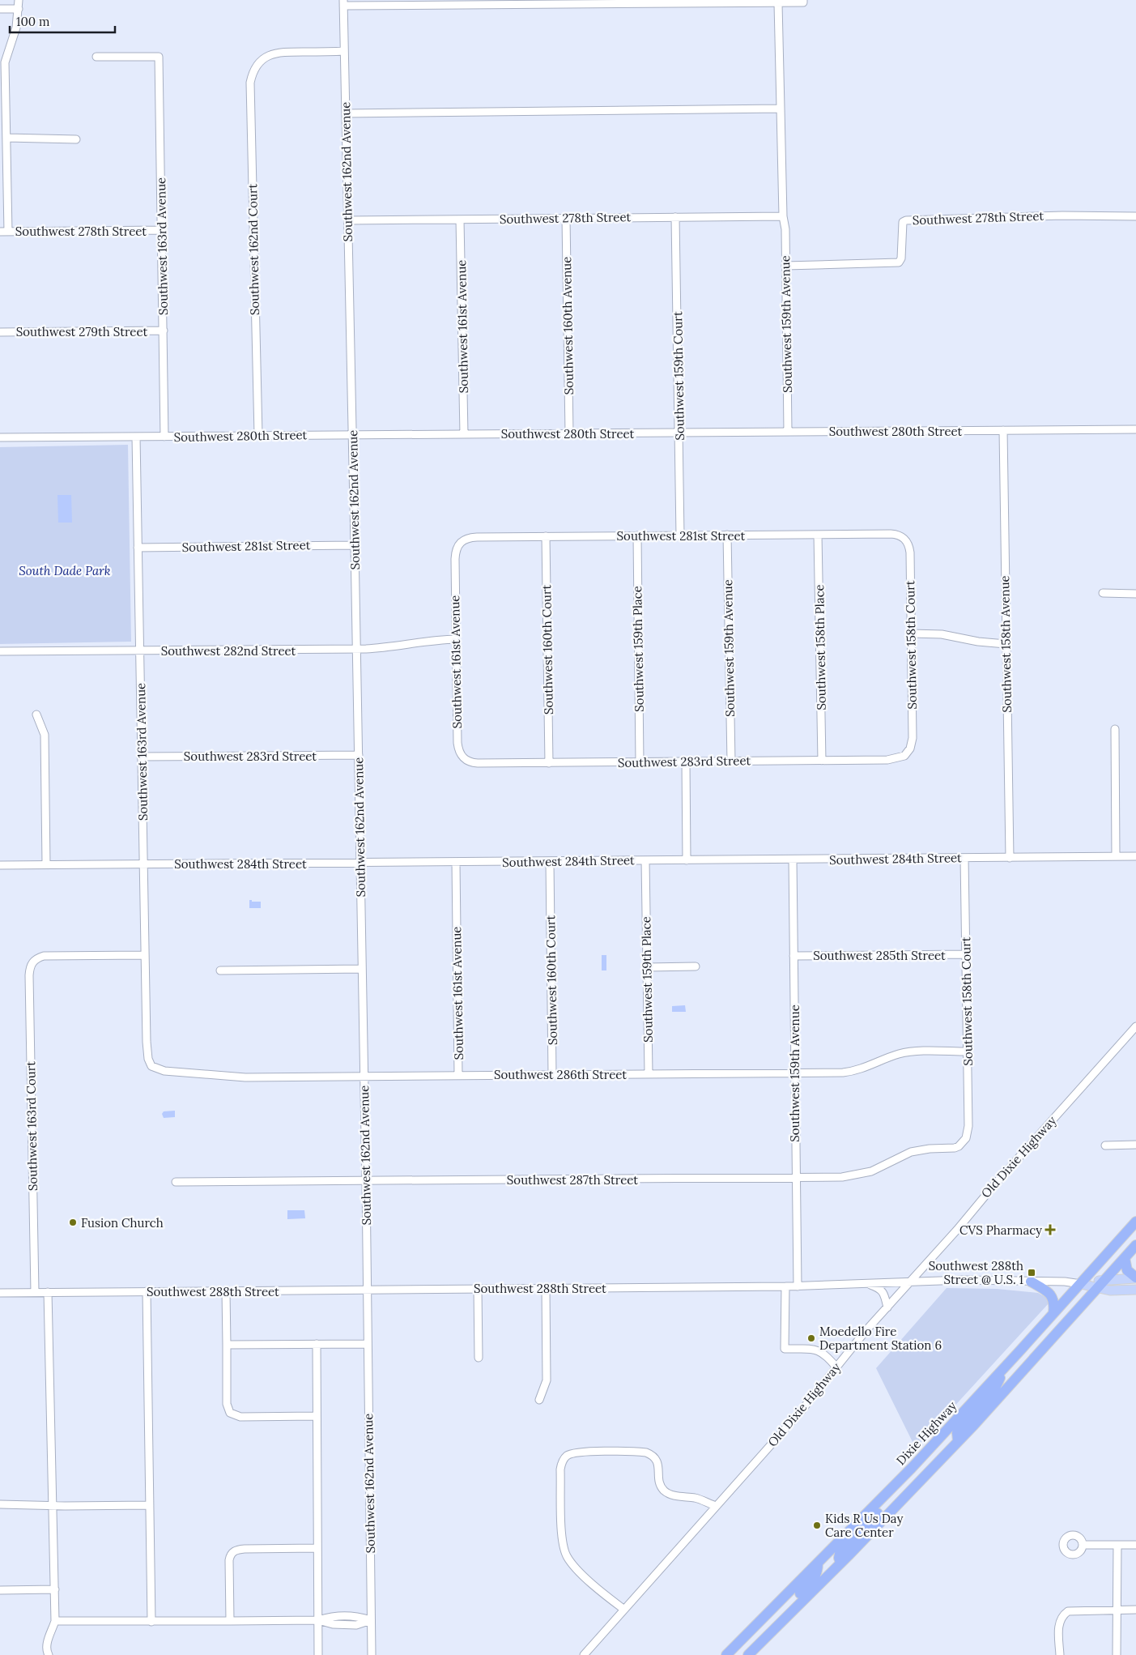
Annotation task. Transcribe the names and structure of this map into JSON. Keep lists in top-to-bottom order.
{
  "streets": {
    "highway": ["Dixie Highway"],
    "main road": ["Southwest 288th Street"],
    "street": [
      "Southwest 162nd Avenue",
      "Southwest 278th Street",
      "Southwest 163rd Avenue",
      "Southwest 162nd Court",
      "Southwest 159th Avenue",
      "Southwest 160th Avenue",
      "Southwest 161st Avenue",
      "Southwest 279th Street",
      "Southwest 159th Court",
      "Southwest 280th Street",
      "Southwest 281st Street",
      "Southwest 158th Avenue",
      "Southwest 158th Court",
      "Southwest 158th Place",
      "Southwest 159th Place",
      "Southwest 160th Court",
      "Southwest 282nd Street",
      "Southwest 283rd Street",
      "Southwest 284th Street",
      "Southwest 285th Street",
      "Southwest 286th Street",
      "Southwest 163rd Court",
      "Old Dixie Highway",
      "Southwest 287th Street"
    ]
  },
  "crossings": [
    ["Southwest 162nd Avenue", "Southwest 278th Street"],
    ["Southwest 162nd Avenue", "Southwest 162nd Court"],
    ["Southwest 162nd Avenue", "Southwest 280th Street"],
    ["Southwest 162nd Avenue", "Southwest 281st Street"],
    ["Southwest 162nd Avenue", "Southwest 282nd Street"],
    ["Southwest 162nd Avenue", "Southwest 283rd Street"],
    ["Southwest 162nd Avenue", "Southwest 284th Street"],
    ["Southwest 162nd Avenue", "Southwest 286th Street"],
    ["Southwest 162nd Avenue", "Southwest 287th Street"],
    ["Southwest 162nd Avenue", "Southwest 288th Street"],
    ["Southwest 278th Street", "Southwest 163rd Avenue"],
    ["Southwest 278th Street", "Southwest 159th Avenue"],
    ["Southwest 278th Street", "Southwest 160th Avenue"],
    ["Southwest 278th Street", "Southwest 161st Avenue"],
    ["Southwest 278th Street", "Southwest 159th Court"],
    ["Southwest 163rd Avenue", "Southwest 279th Street"],
    ["Southwest 163rd Avenue", "Southwest 280th Street"],
    ["Southwest 163rd Avenue", "Southwest 281st Street"],
    ["Southwest 163rd Avenue", "Southwest 282nd Street"],
    ["Southwest 163rd Avenue", "Southwest 283rd Street"],
    ["Southwest 163rd Avenue", "Southwest 284th Street"],
    ["Southwest 163rd Avenue", "Southwest 286th Street"],
    ["Southwest 163rd Avenue", "Southwest 163rd Court"],
    ["Southwest 162nd Court", "Southwest 280th Street"],
    ["Southwest 159th Avenue", "Southwest 280th Street"],
    ["Southwest 159th Avenue", "Southwest 281st Street"],
    ["Southwest 159th Avenue", "Southwest 283rd Street"],
    ["Southwest 159th Avenue", "Southwest 284th Street"],
    ["Southwest 159th Avenue", "Southwest 285th Street"],
    ["Southwest 159th Avenue", "Southwest 286th Street"],
    ["Southwest 159th Avenue", "Southwest 287th Street"],
    ["Southwest 159th Avenue", "Southwest 288th Street"],
    ["Southwest 160th Avenue", "Southwest 280th Street"],
    ["Southwest 161st Avenue", "Southwest 280th Street"],
    ["Southwest 161st Avenue", "Southwest 281st Street"],
    ["Southwest 161st Avenue", "Southwest 282nd Street"],
    ["Southwest 161st Avenue", "Southwest 283rd Street"],
    ["Southwest 161st Avenue", "Southwest 284th Street"],
    ["Southwest 161st Avenue", "Southwest 286th Street"],
    ["Southwest 159th Court", "Southwest 280th Street"],
    ["Southwest 159th Court", "Southwest 281st Street"],
    ["Southwest 280th Street", "Southwest 158th Avenue"],
    ["Southwest 281st Street", "Southwest 158th Court"],
    ["Southwest 281st Street", "Southwest 158th Place"],
    ["Southwest 281st Street", "Southwest 159th Place"],
    ["Southwest 281st Street", "Southwest 160th Court"],
    ["Southwest 158th Avenue", "Southwest 284th Street"],
    ["Southwest 158th Court", "Southwest 283rd Street"],
    ["Southwest 158th Court", "Southwest 284th Street"],
    ["Southwest 158th Court", "Southwest 285th Street"],
    ["Southwest 158th Court", "Southwest 286th Street"],
    ["Southwest 158th Court", "Southwest 287th Street"],
    ["Southwest 158th Place", "Southwest 283rd Street"],
    ["Southwest 159th Place", "Southwest 283rd Street"],
    ["Southwest 159th Place", "Southwest 284th Street"],
    ["Southwest 159th Place", "Southwest 286th Street"],
    ["Southwest 160th Court", "Southwest 283rd Street"],
    ["Southwest 160th Court", "Southwest 284th Street"],
    ["Southwest 160th Court", "Southwest 286th Street"],
    ["Southwest 163rd Court", "Southwest 288th Street"],
    ["Old Dixie Highway", "Southwest 288th Street"],
    ["Southwest 288th Street", "Dixie Highway"]
  ],
  "parks": ["South Dade Park"],
  "places": {
    "other": ["Fusion Church", "Moedello Fire Department Station 6", "Kids R Us Day Care Center"],
    "health": ["CVS Pharmacy"],
    "transit": ["Southwest 288th Street @ U.S. 1"]
  },
  "scale_bar": "100 m"
}
